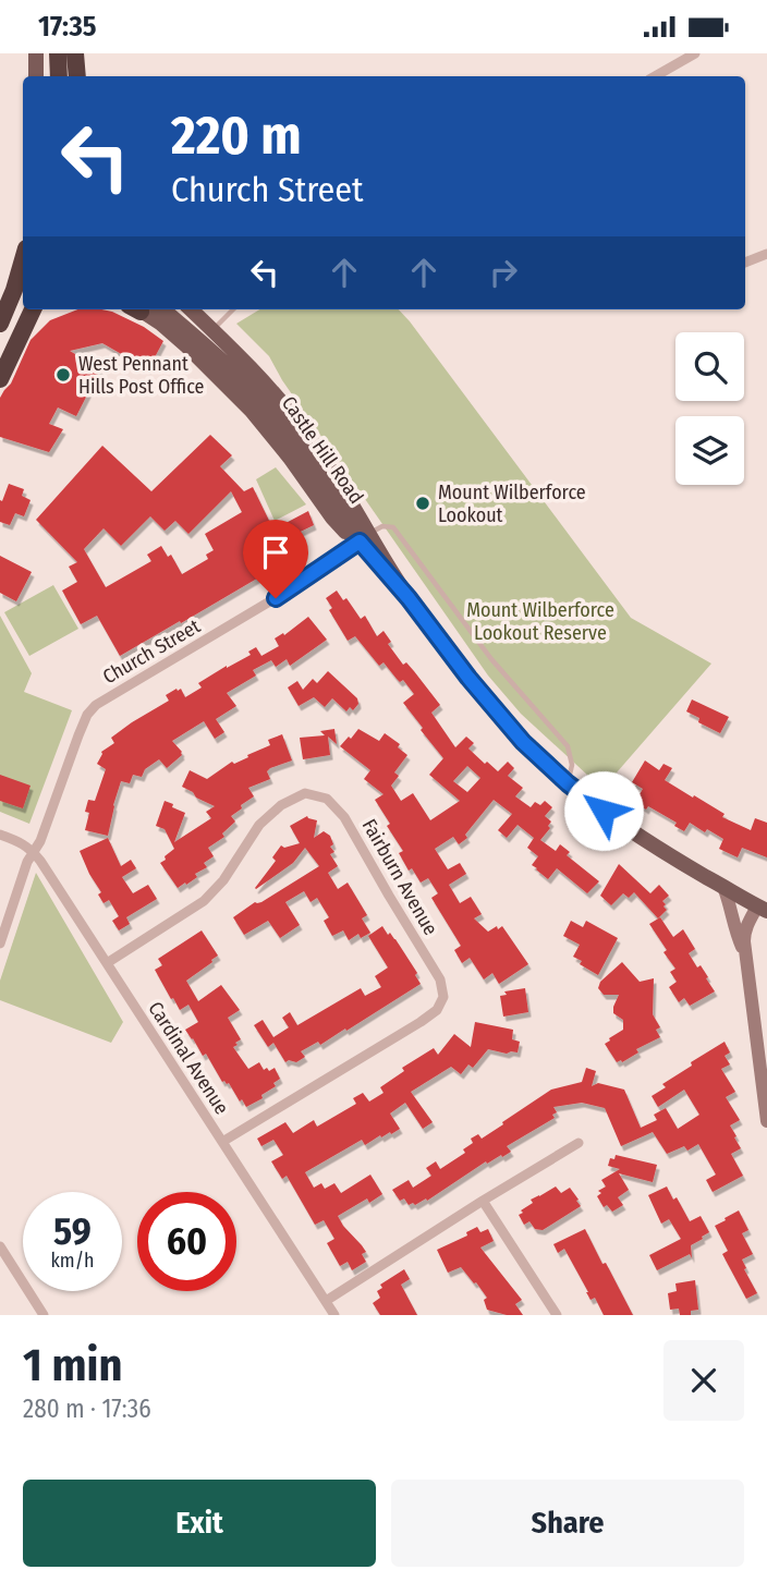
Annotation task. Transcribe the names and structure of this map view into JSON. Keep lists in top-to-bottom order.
{
  "streets": {
    "main road": ["Castle Hill Road"],
    "street": ["Church Street", "Fairburn Avenue", "Cardinal Avenue"]
  },
  "crossings": [
    ["Castle Hill Road", "Church Street"],
    ["Church Street", "Cardinal Avenue"],
    ["Fairburn Avenue", "Cardinal Avenue"]
  ],
  "parks": ["Mount Wilberforce Lookout Reserve"],
  "places": ["West Pennant Hills Post Office", "Mount Wilberforce Lookout"],
  "page": {
    "status": "17:35",
    "turn": ["220 m", "Church Street"],
    "speed": "59 km/h",
    "limit": "60",
    "heading": ["1 min", "280 m · 17:36"],
    "buttons": ["Exit", "Share"]
  }
}
